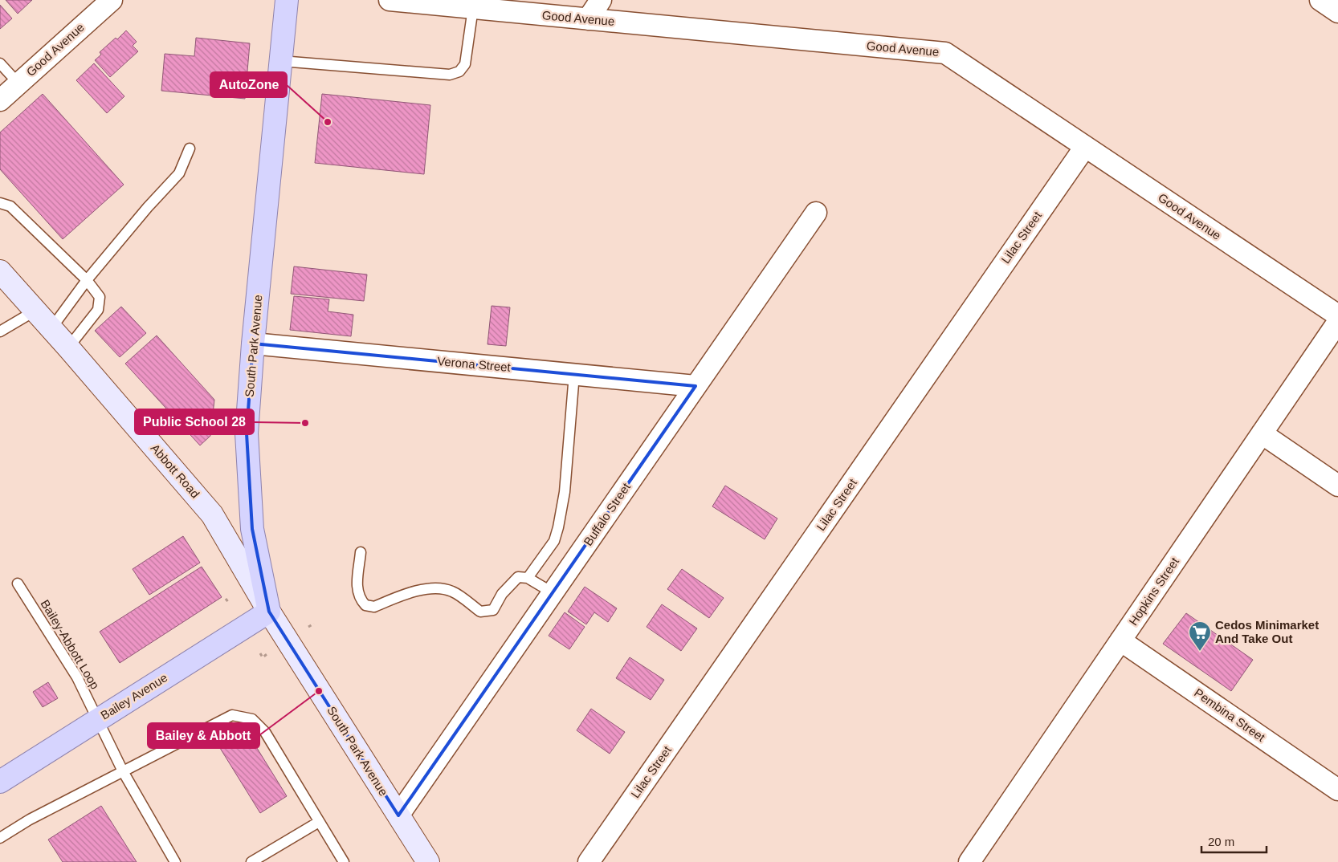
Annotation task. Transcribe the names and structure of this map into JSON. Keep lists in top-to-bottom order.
{
  "streets": {
    "main road": ["South Park Avenue", "Bailey Avenue"],
    "street": [
      "Good Avenue",
      "Lilac Street",
      "Verona Street",
      "Abbott Road",
      "Buffalo Street",
      "Hopkins Street",
      "Pembina Street"
    ],
    "lane": ["Bailey-Abbott Loop"]
  },
  "crossings": [
    ["Good Avenue", "Lilac Street"],
    ["South Park Avenue", "Verona Street"],
    ["South Park Avenue", "Abbott Road"],
    ["South Park Avenue", "Buffalo Street"],
    ["South Park Avenue", "Bailey Avenue"],
    ["Verona Street", "Buffalo Street"],
    ["Abbott Road", "Bailey Avenue"],
    ["Hopkins Street", "Pembina Street"],
    ["Bailey-Abbott Loop", "Bailey Avenue"]
  ],
  "places": {
    "other": ["AutoZone", "Public School 28", "Bailey & Abbott"],
    "supermarket": ["Cedos Minimarket And Take Out"]
  },
  "scale_bar": "20 m"
}
